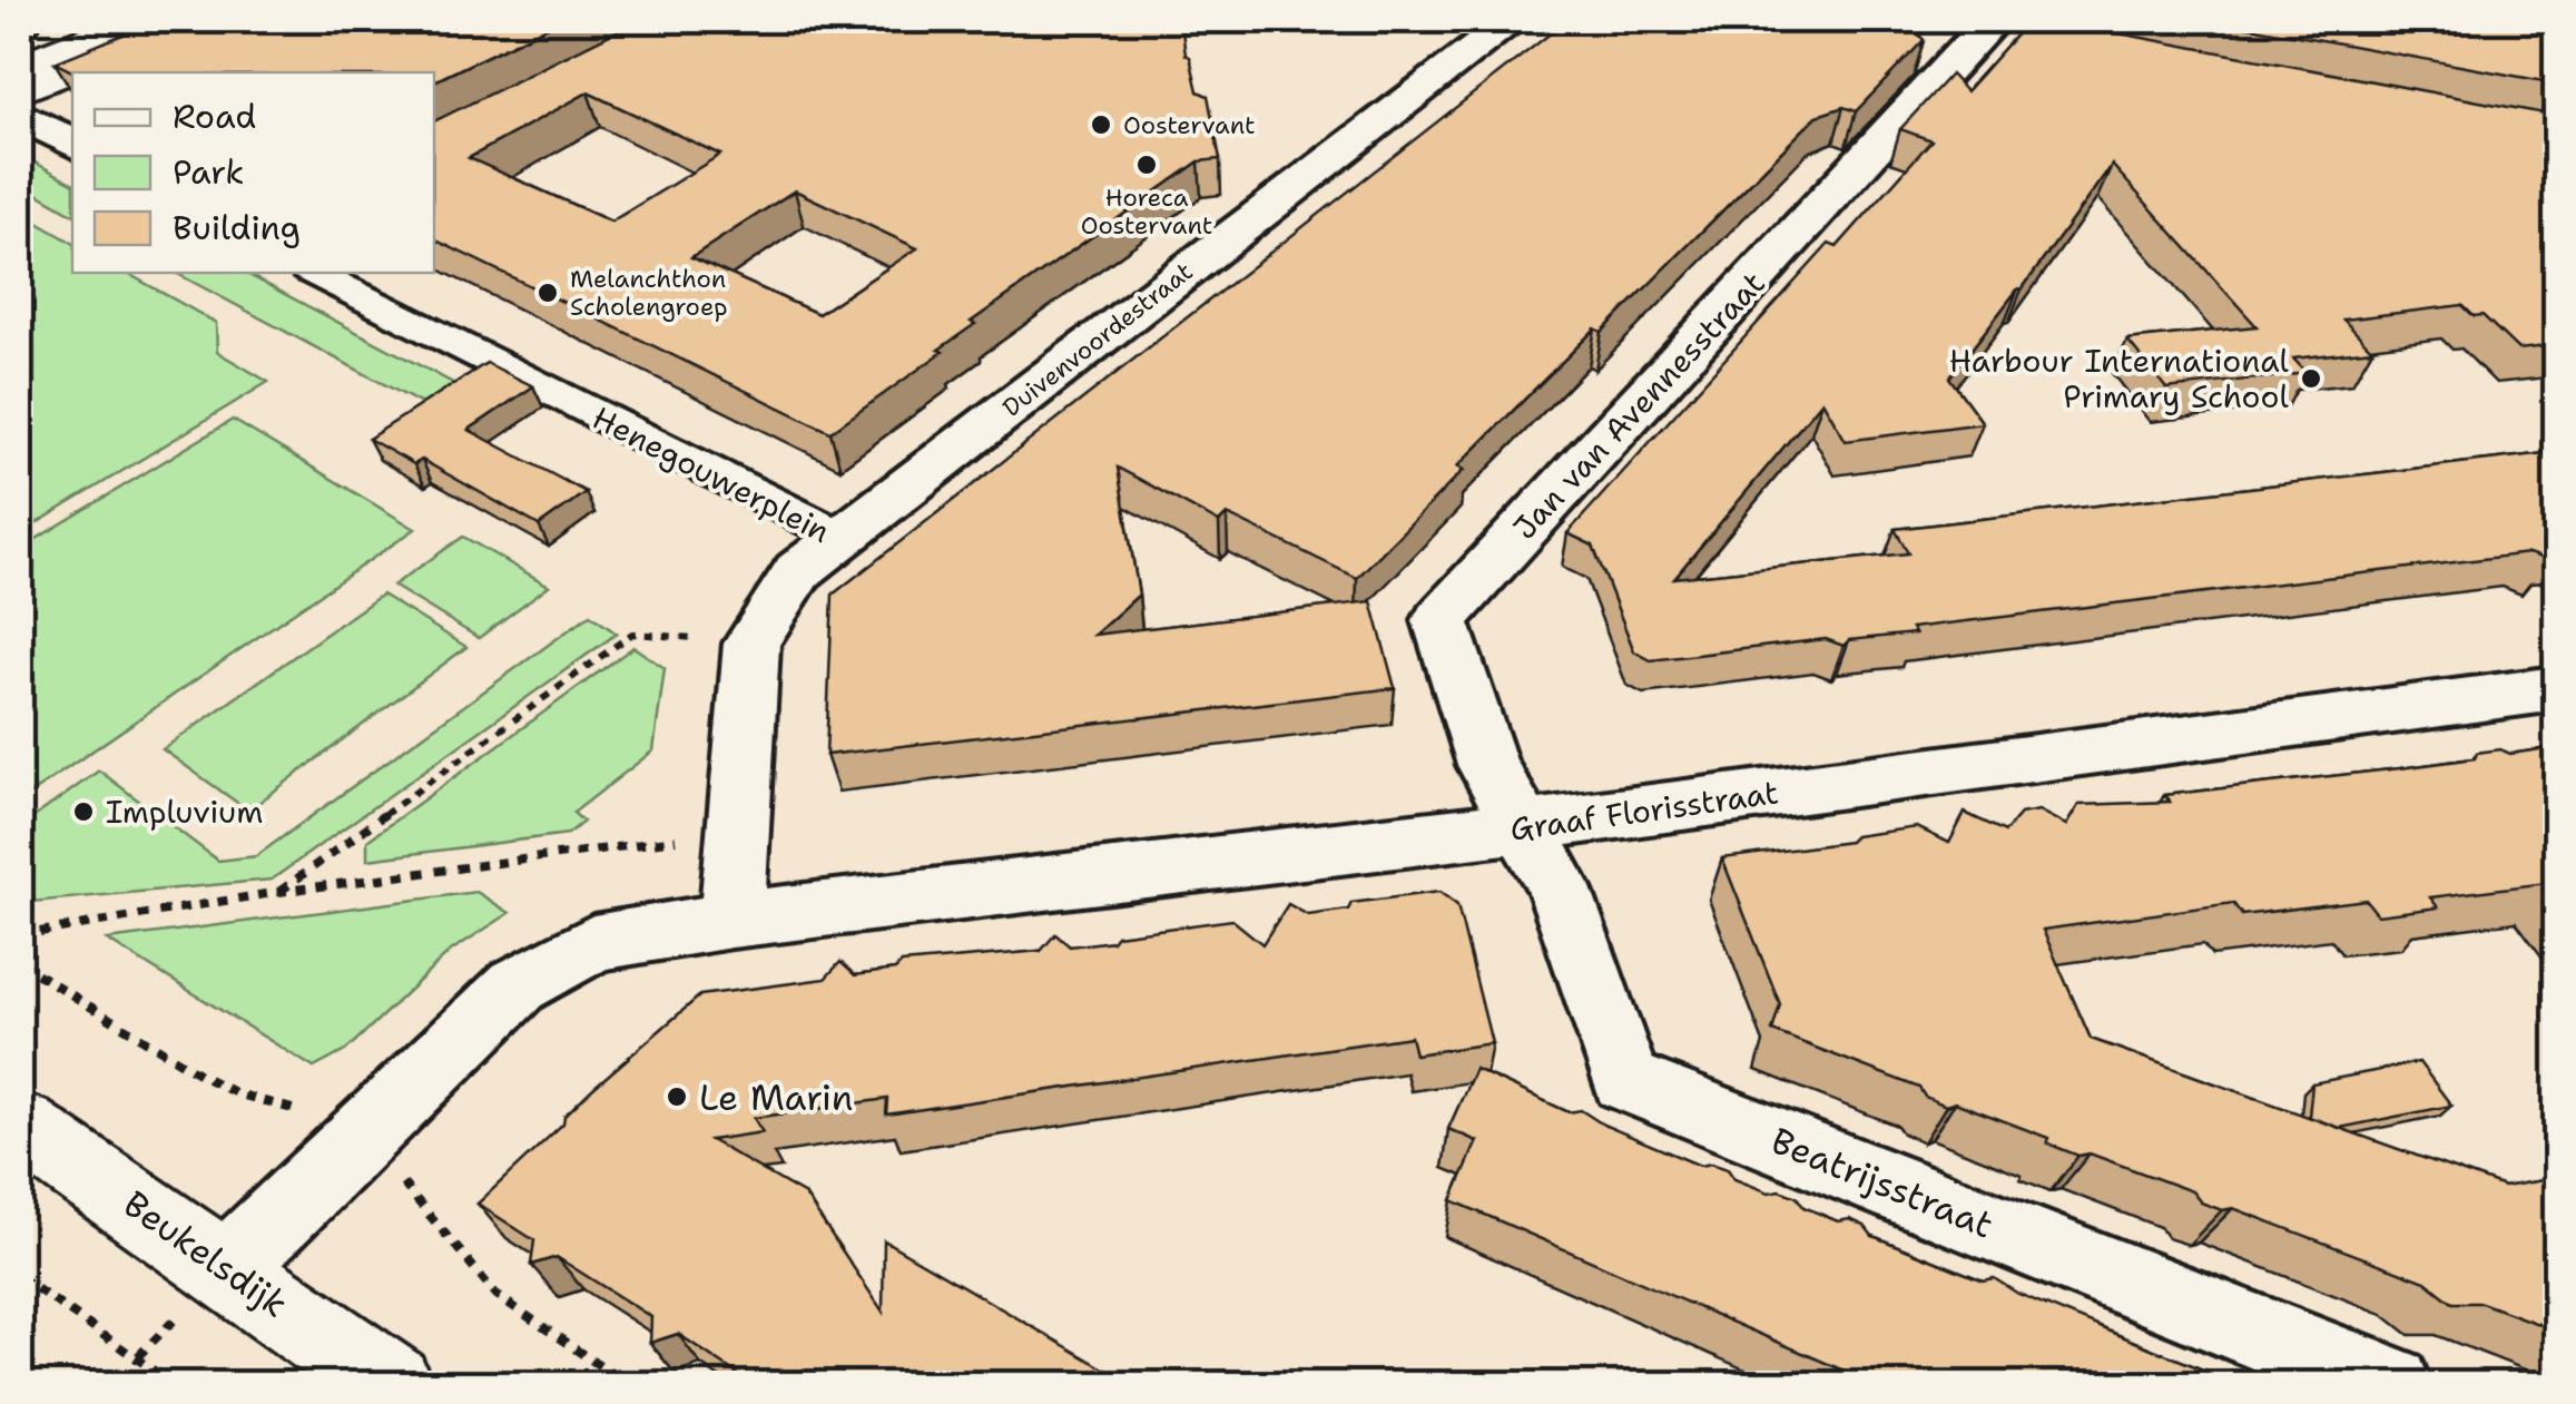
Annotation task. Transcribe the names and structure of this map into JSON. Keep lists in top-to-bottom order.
{
  "streets": {
    "main road": ["Beukelsdijk"],
    "street": [
      "Duivenvoordestraat",
      "Jan van Avennesstraat",
      "Henegouwerplein",
      "Graaf Florisstraat",
      "Beatrijsstraat"
    ]
  },
  "crossings": [
    ["Duivenvoordestraat", "Henegouwerplein"],
    ["Jan van Avennesstraat", "Graaf Florisstraat"],
    ["Jan van Avennesstraat", "Beatrijsstraat"],
    ["Henegouwerplein", "Graaf Florisstraat"],
    ["Graaf Florisstraat", "Beatrijsstraat"]
  ],
  "places": [
    "Oostervant",
    "Horeca Oostervant",
    "Melanchthon Scholengroep",
    "Harbour International Primary School",
    "Impluvium",
    "Le Marin"
  ],
  "legend": ["Road", "Park", "Building"]
}
